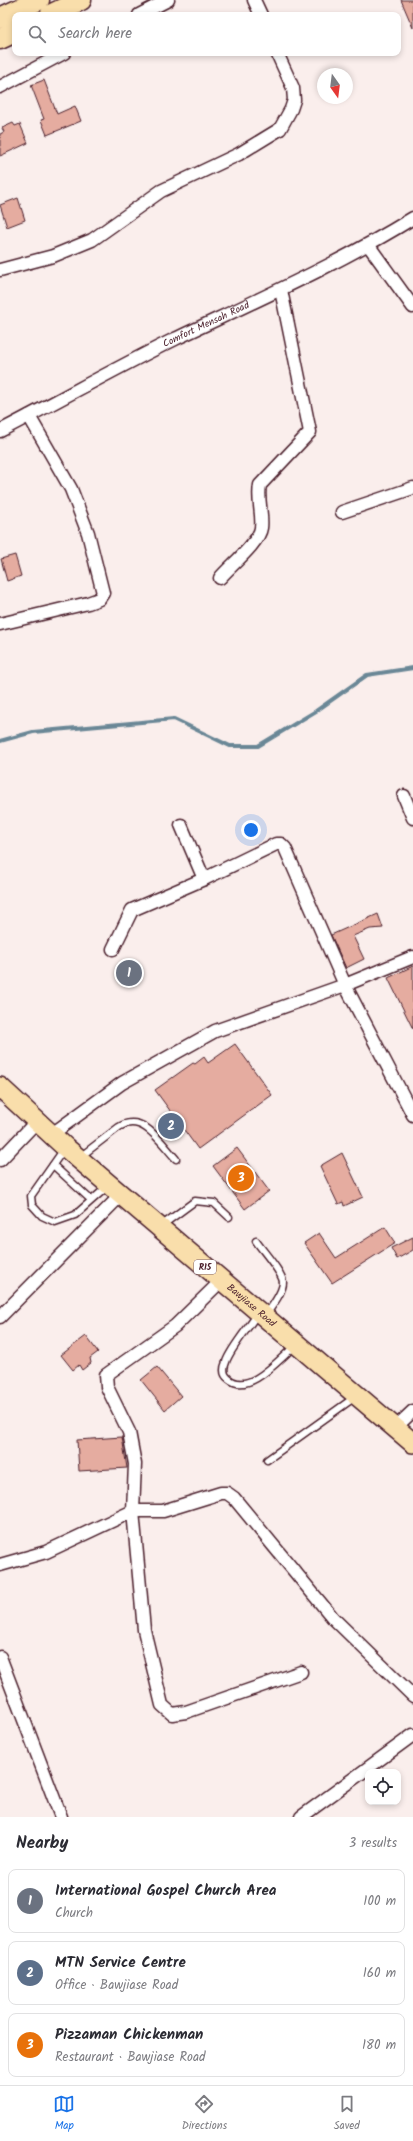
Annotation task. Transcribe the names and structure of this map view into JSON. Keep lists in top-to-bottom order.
{
  "streets": {
    "main road": ["R15", "Bawjiase Road"],
    "street": ["Comfort Mensah Road"]
  },
  "north": "bottom",
  "page": {
    "search": "Search here",
    "pins": ["1", "2", "3"],
    "heading": ["Nearby", "3 results"],
    "list": [
      {
        "mark": "1",
        "name": "International Gospel Church Area",
        "note": "Church",
        "value": "100 m"
      },
      {
        "mark": "2",
        "name": "MTN Service Centre",
        "note": "Office · Bawjiase Road",
        "value": "160 m"
      },
      {
        "mark": "3",
        "name": "Pizzaman Chickenman",
        "note": "Restaurant · Bawjiase Road",
        "value": "180 m"
      }
    ],
    "nav": ["Map", "Directions", "Saved"]
  }
}
